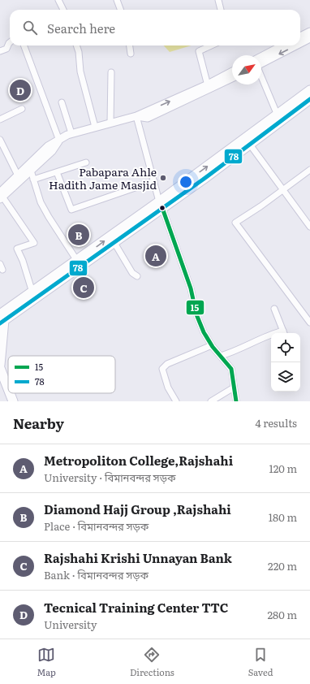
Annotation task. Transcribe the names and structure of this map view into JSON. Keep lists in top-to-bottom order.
{
  "places": ["Pabapara Ahle Hadith Jame Masjid"],
  "lines": ["transit line 78", "transit line 15"],
  "legend": ["15", "78"],
  "north": "top right",
  "page": {
    "search": "Search here",
    "pins": [
      "D",
      "B",
      "A",
      "C"
    ],
    "heading": ["Nearby", "4 results"],
    "list": [
      {
        "mark": "A",
        "name": "Metropoliton College,Rajshahi",
        "note": "University · বিমানবন্দর সড়ক",
        "value": "120 m"
      },
      {
        "mark": "B",
        "name": "Diamond Hajj Group ,Rajshahi",
        "note": "Place · বিমানবন্দর সড়ক",
        "value": "180 m"
      },
      {
        "mark": "C",
        "name": "Rajshahi Krishi Unnayan Bank",
        "note": "Bank · বিমানবন্দর সড়ক",
        "value": "220 m"
      },
      {
        "mark": "D",
        "name": "Tecnical Training Center TTC",
        "note": "University",
        "value": "280 m"
      }
    ],
    "nav": ["Map", "Directions", "Saved"]
  }
}
